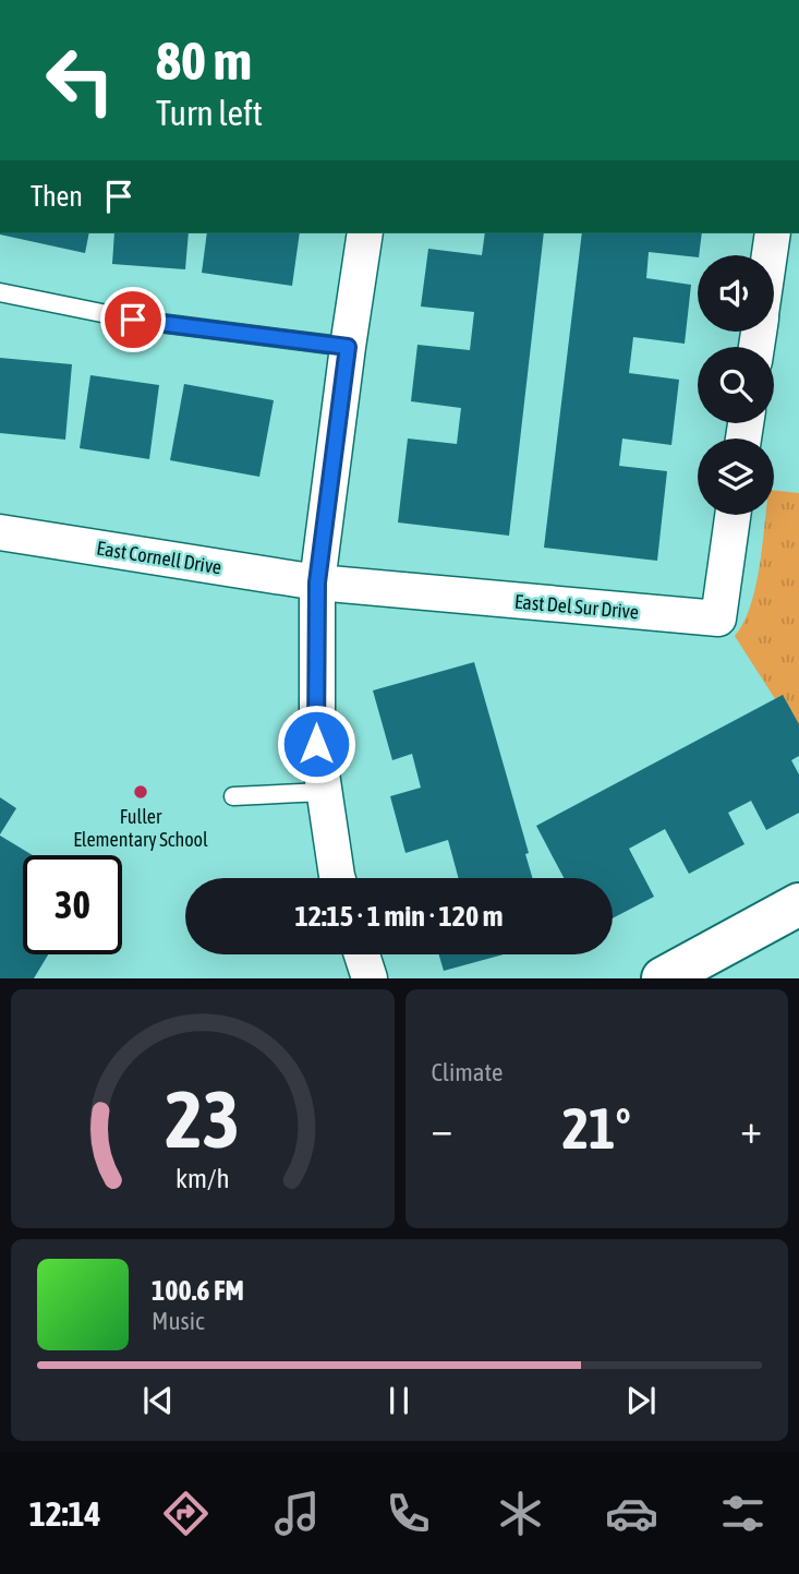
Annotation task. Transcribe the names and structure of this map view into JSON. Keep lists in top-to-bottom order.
{
  "streets": {
    "street": ["East Cornell Drive", "East Del Sur Drive"]
  },
  "crossings": [
    ["East Cornell Drive", "East Del Sur Drive"]
  ],
  "places": ["Fuller Elementary School"],
  "page": {
    "turn": ["80 m", "Turn left"],
    "then": "Then",
    "limit": "30",
    "trip": "12:15 · 1 min · 120 m",
    "tile": "Climate",
    "heat": ["−", "21°", "+"],
    "song": ["100.6 FM", "Music"],
    "tabs": "12:14",
    "gauge": ["23", "km/h"]
  }
}
